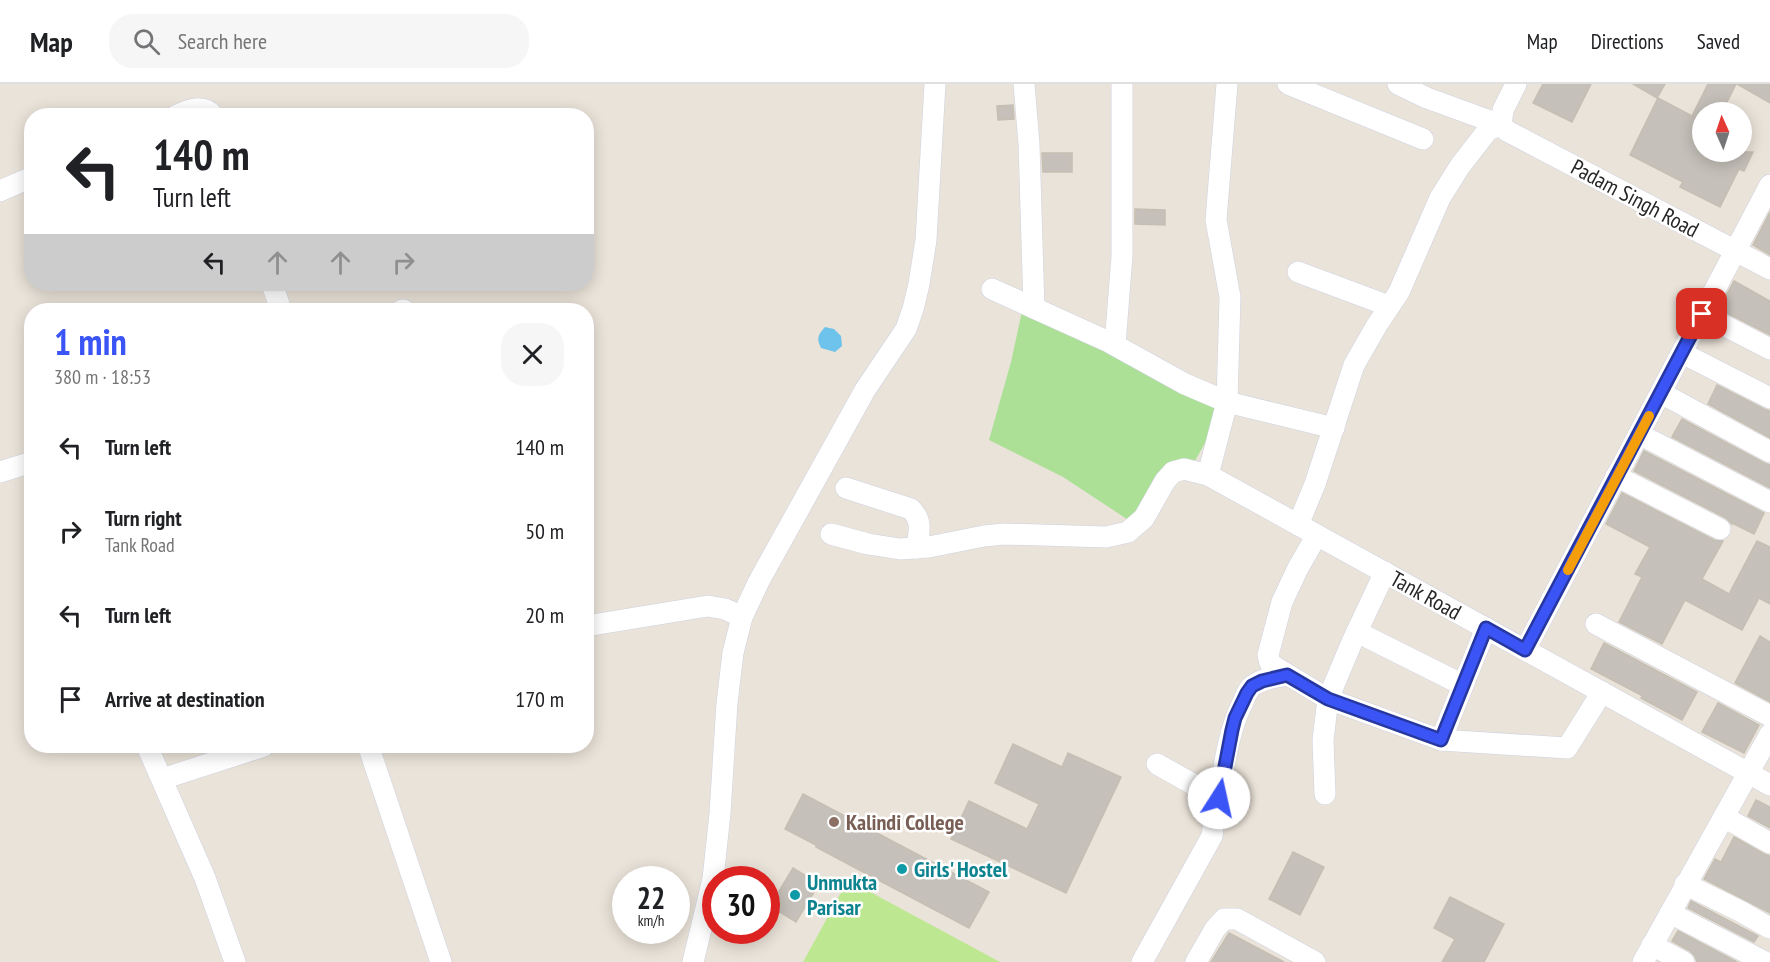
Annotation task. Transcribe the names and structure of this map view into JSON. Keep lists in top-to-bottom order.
{
  "streets": {
    "street": ["Padam Singh Road", "Tank Road"]
  },
  "places": ["Kalindi College", "Girls' Hostel", "Unmukta Parisar"],
  "north": "top",
  "page": {
    "header": "Map",
    "search": "Search here",
    "nav": ["Map", "Directions", "Saved"],
    "turn": ["140 m", "Turn left"],
    "heading": ["1 min", "380 m · 18:53"],
    "list": [
      {
        "name": "Turn left",
        "value": "140 m"
      },
      {
        "name": "Turn right",
        "note": "Tank Road",
        "value": "50 m"
      },
      {
        "name": "Turn left",
        "value": "20 m"
      },
      {
        "name": "Arrive at destination",
        "value": "170 m"
      }
    ],
    "speed": "22 km/h",
    "limit": "30"
  }
}
